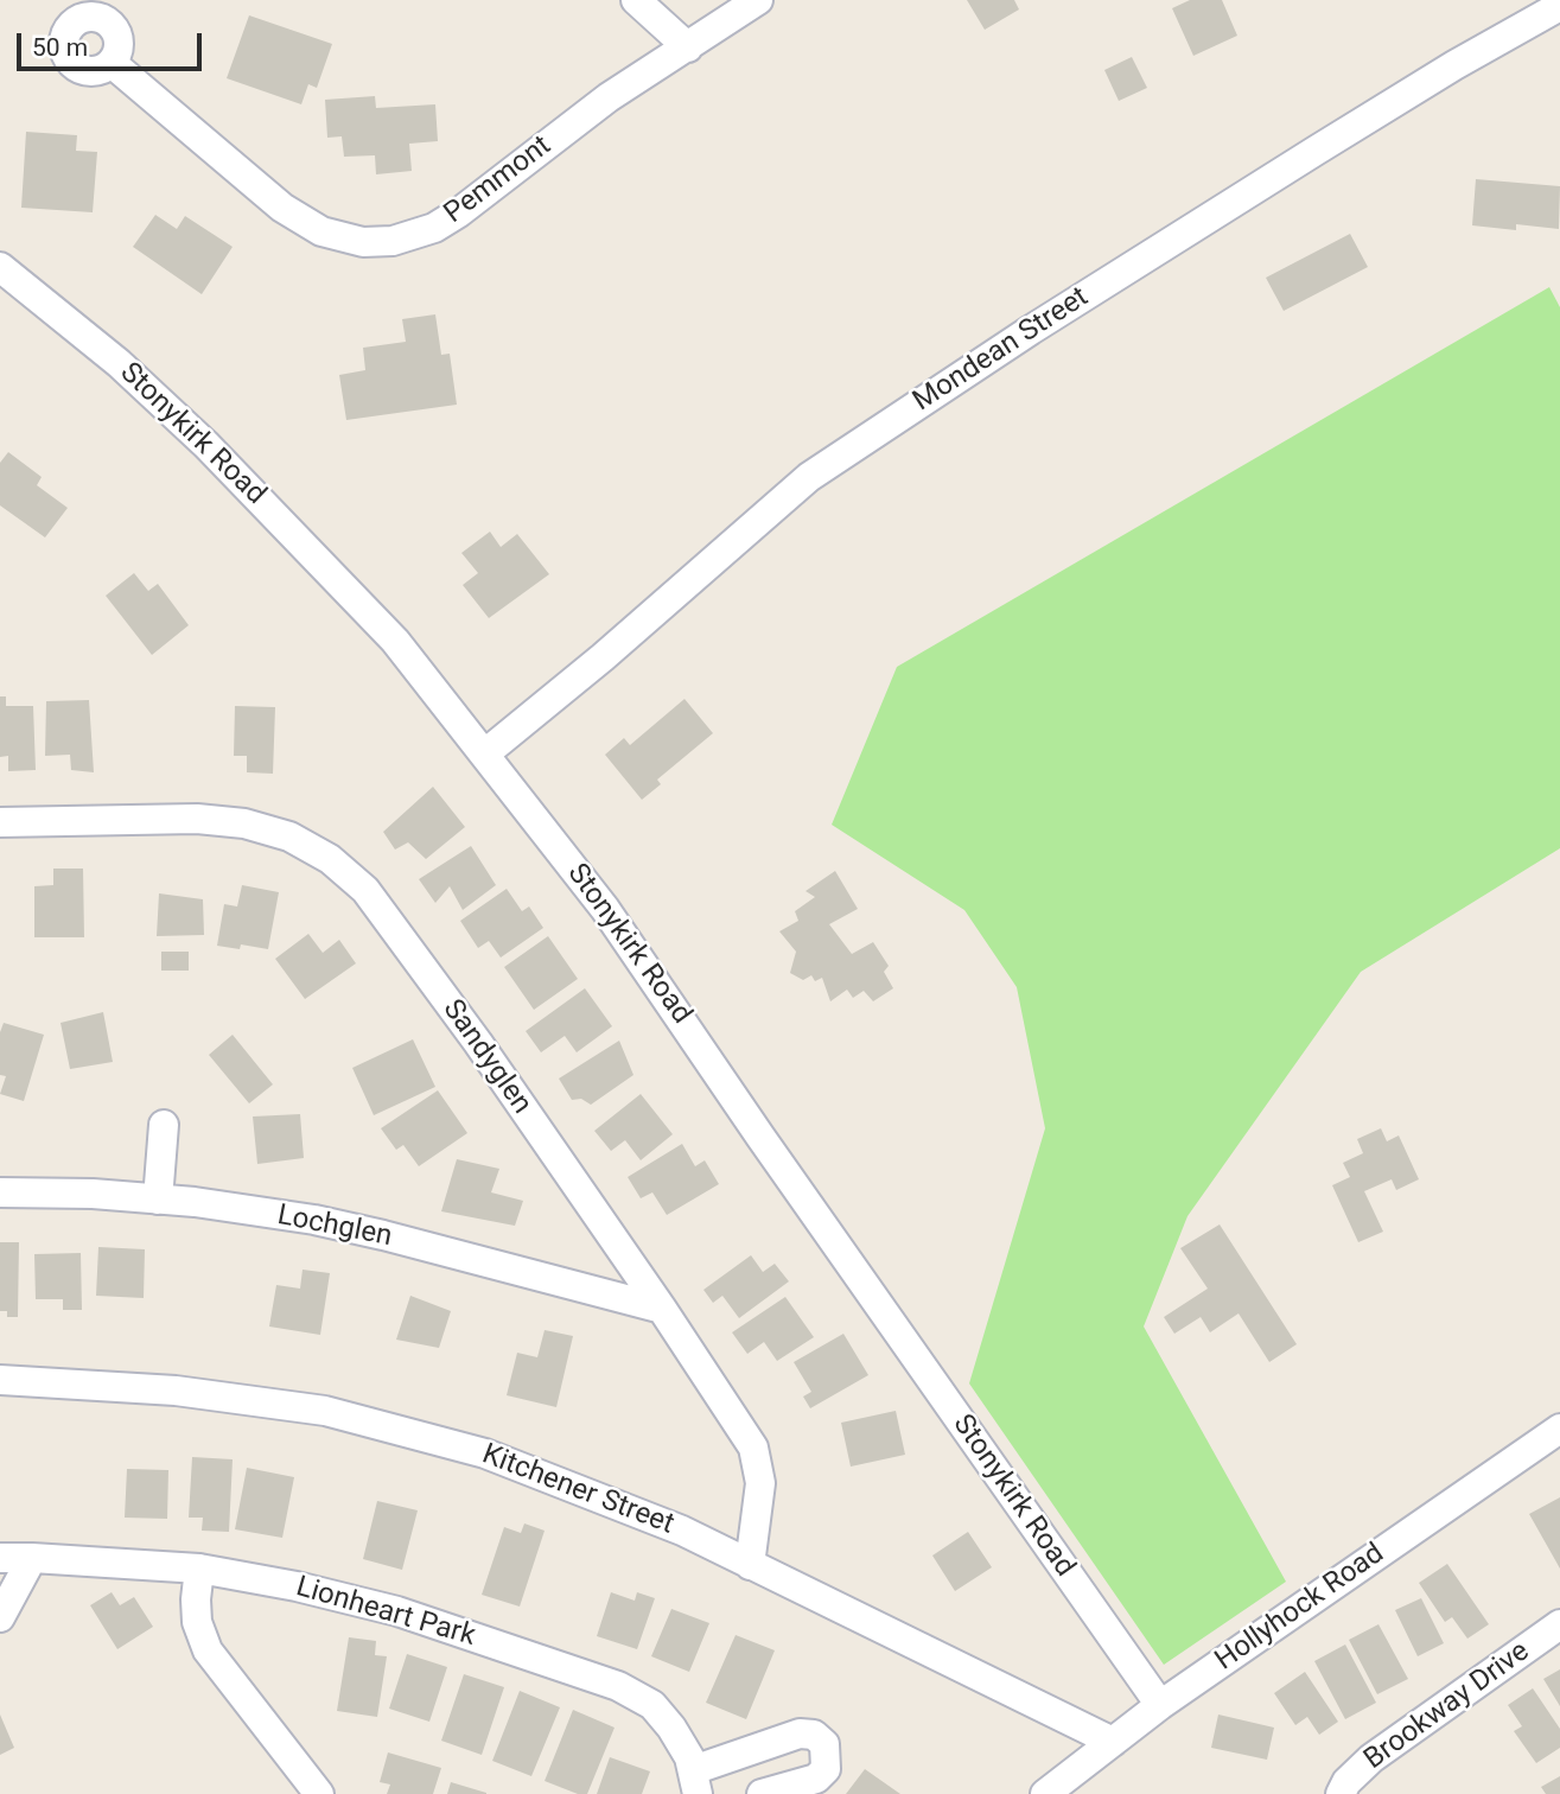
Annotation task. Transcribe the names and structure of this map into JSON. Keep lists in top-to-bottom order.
{
  "streets": {
    "street": [
      "Pemmont",
      "Mondean Street",
      "Stonykirk Road",
      "Sandyglen",
      "Lochglen",
      "Kitchener Street",
      "Hollyhock Road",
      "Lionheart Park",
      "Brookway Drive"
    ]
  },
  "crossings": [
    ["Mondean Street", "Stonykirk Road"],
    ["Stonykirk Road", "Hollyhock Road"],
    ["Sandyglen", "Lochglen"],
    ["Sandyglen", "Kitchener Street"],
    ["Kitchener Street", "Hollyhock Road"]
  ],
  "scale_bar": "50 m"
}
